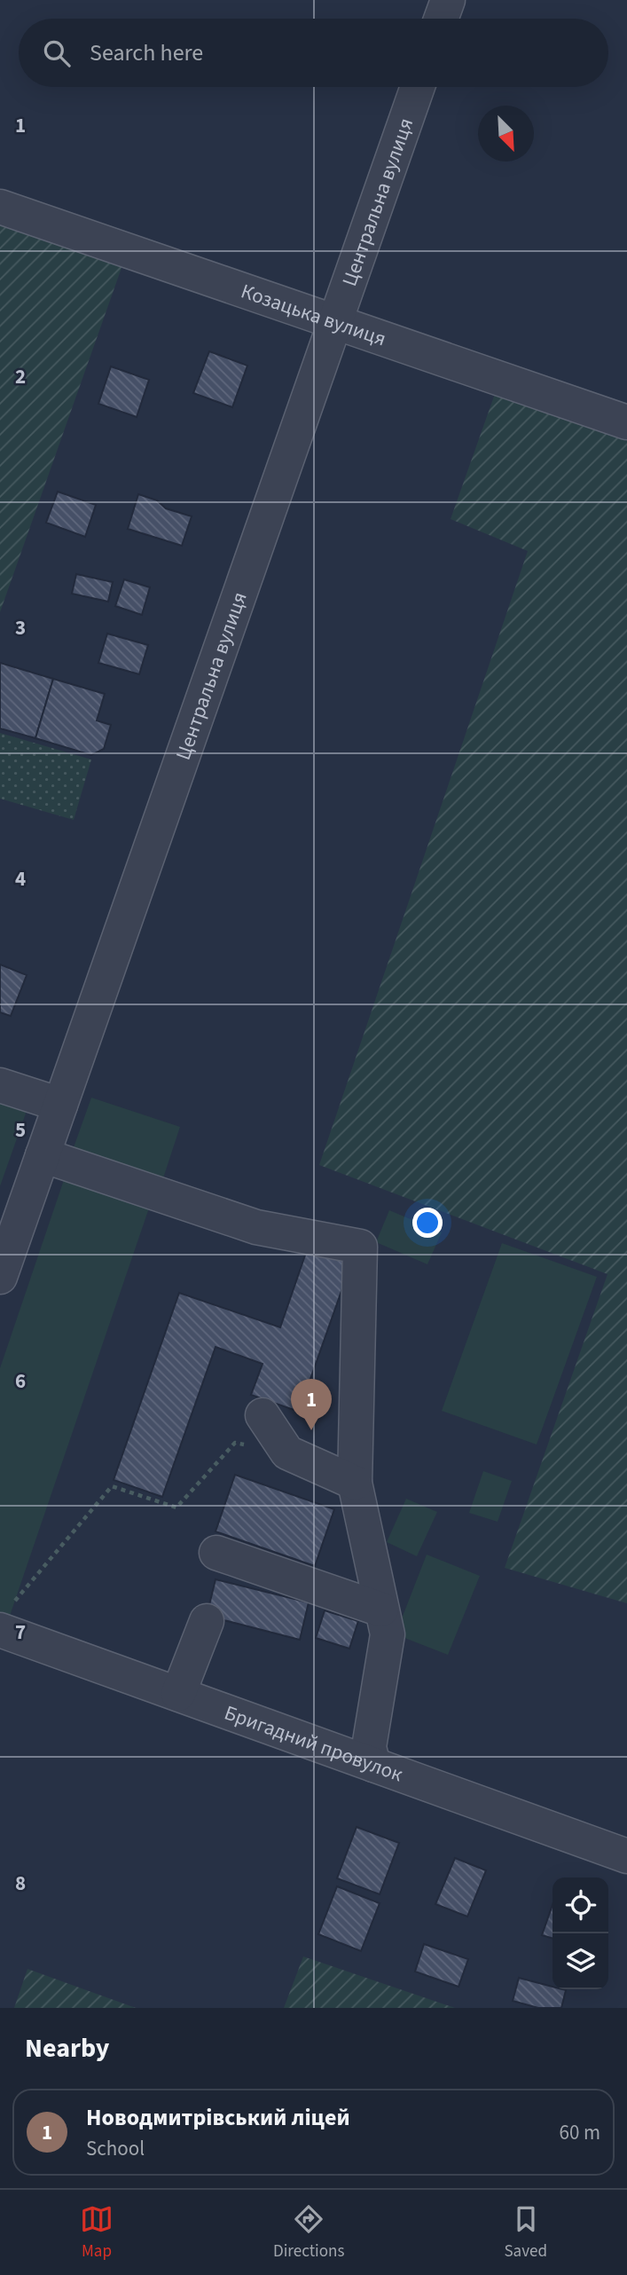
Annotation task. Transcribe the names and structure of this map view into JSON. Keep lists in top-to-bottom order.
{
  "streets": {
    "street": ["Центральна вулиця", "Козацька вулиця", "Бригадний провулок"]
  },
  "crossings": [
    ["Центральна вулиця", "Козацька вулиця"]
  ],
  "north": "bottom right",
  "page": {
    "search": "Search here",
    "pins": "1",
    "heading": "Nearby",
    "list": [
      {
        "mark": "1",
        "name": "Новодмитрівський ліцей",
        "note": "School",
        "value": "60 m"
      }
    ],
    "nav": ["Map", "Directions", "Saved"]
  },
  "grid": {
    "rows": [
      "1",
      "2",
      "3",
      "4",
      "5",
      "6",
      "7",
      "8"
    ]
  }
}
